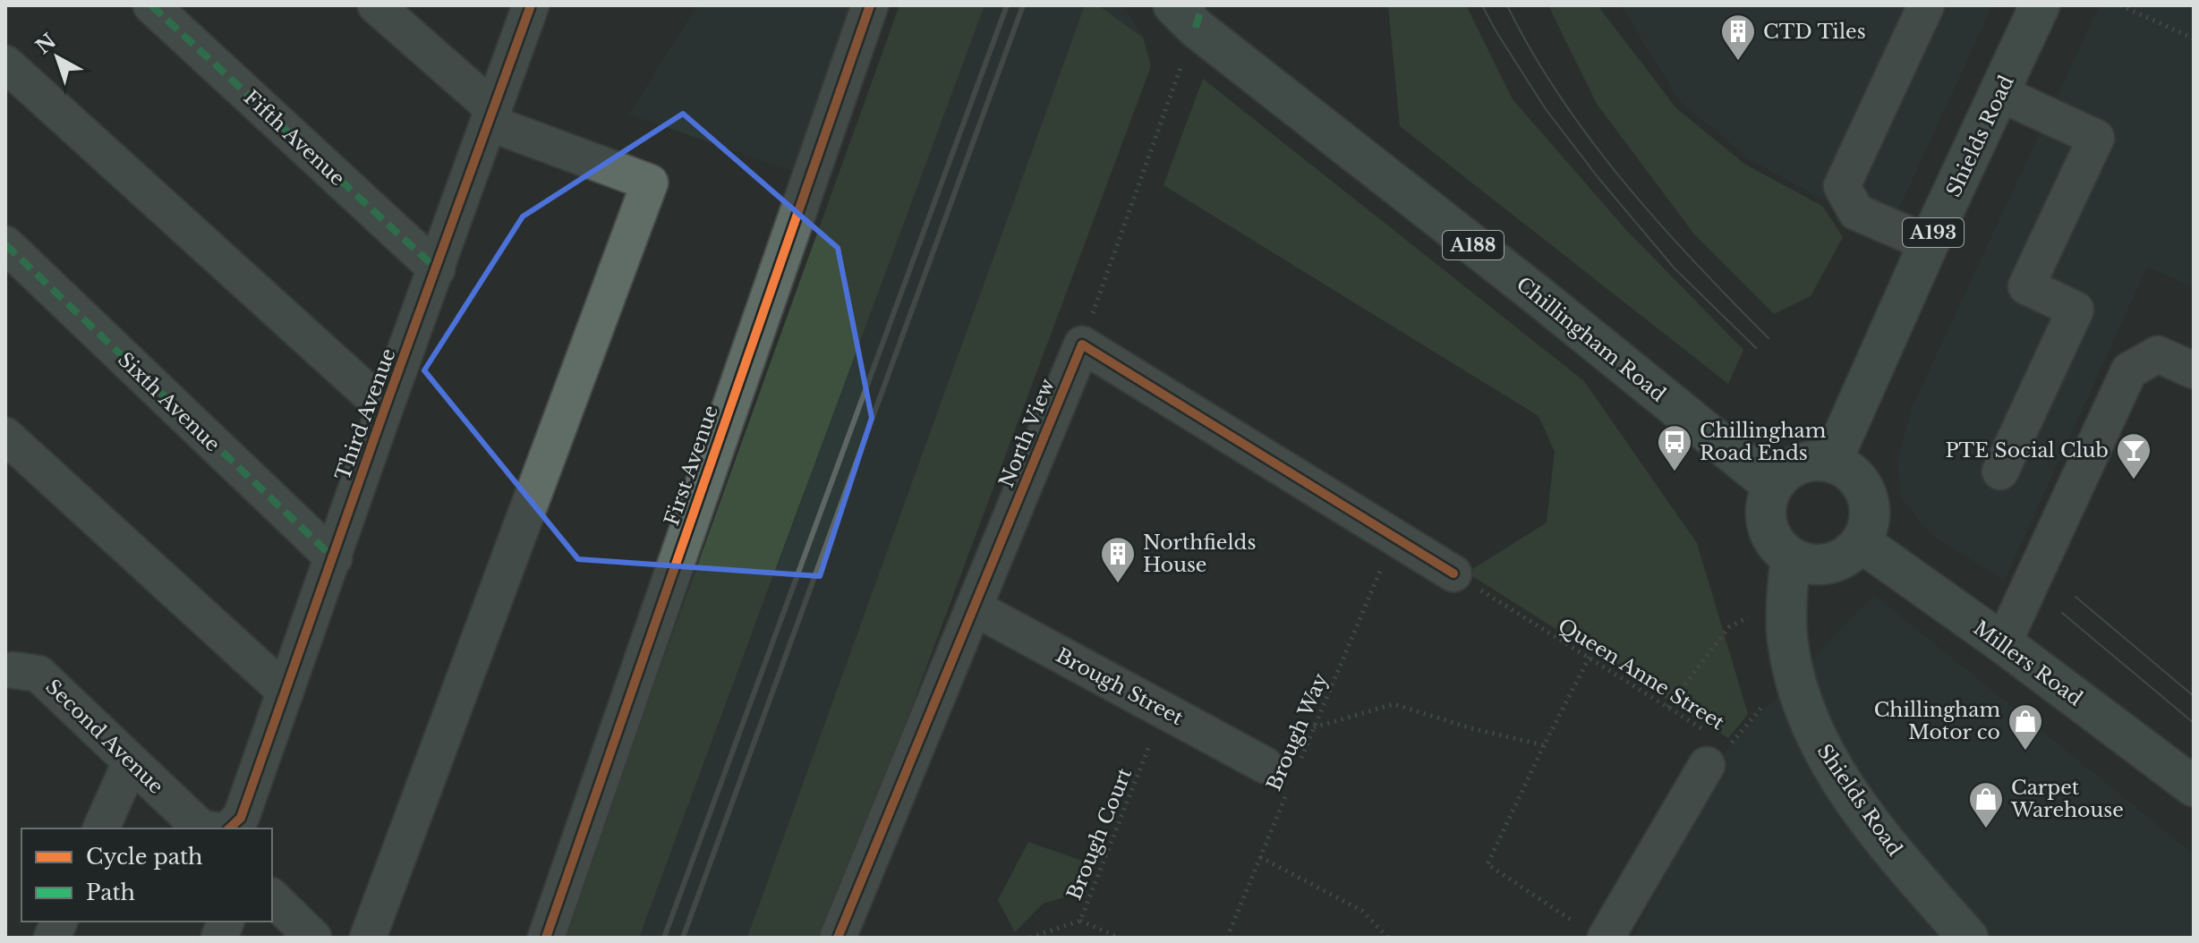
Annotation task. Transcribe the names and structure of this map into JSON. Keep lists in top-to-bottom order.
{
  "streets": {
    "main road": [
      "Shields Road",
      "A193",
      "A188",
      "Chillingham Road",
      "Millers Road"
    ],
    "street": [
      "Fifth Avenue",
      "Sixth Avenue",
      "Third Avenue",
      "North View",
      "First Avenue",
      "Brough Street",
      "Second Avenue"
    ],
    "path": ["Queen Anne Street", "Brough Way", "Brough Court"]
  },
  "crossings": [
    ["Shields Road", "Chillingham Road"],
    ["Shields Road", "Millers Road"],
    ["Shields Road", "Queen Anne Street"],
    ["Fifth Avenue", "Third Avenue"],
    ["Chillingham Road", "Millers Road"],
    ["Sixth Avenue", "Third Avenue"],
    ["North View", "Brough Street"],
    ["Brough Street", "Brough Way"],
    ["Brough Street", "Brough Court"]
  ],
  "places": {
    "building": ["CTD Tiles", "Northfields House"],
    "bus stop": ["Chillingham Road Ends"],
    "bar": ["PTE Social Club"],
    "shop": ["Chillingham Motor co", "Carpet Warehouse"]
  },
  "legend": ["Cycle path", "Path"],
  "north": "top left"
}
